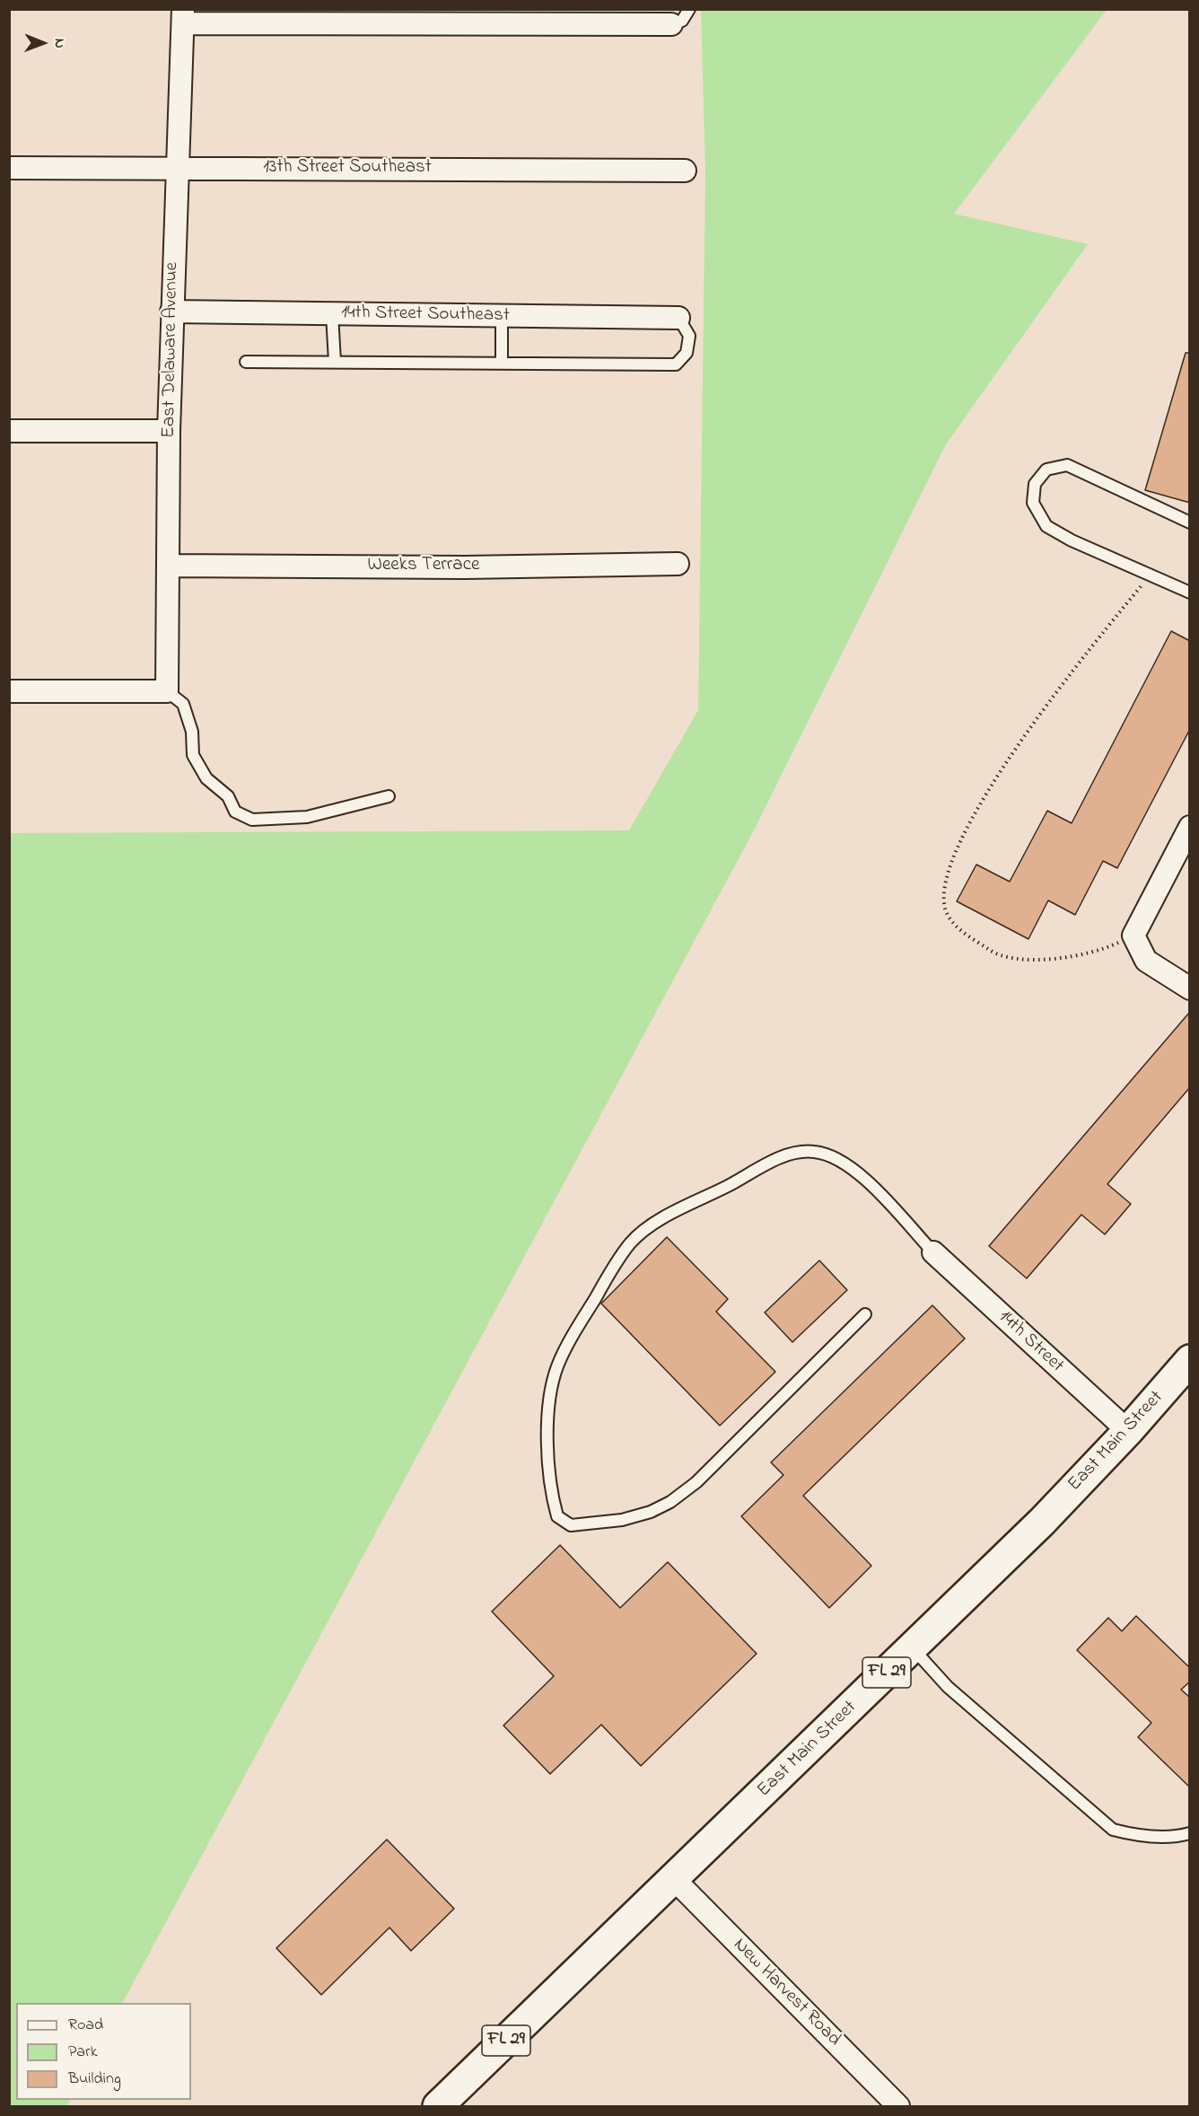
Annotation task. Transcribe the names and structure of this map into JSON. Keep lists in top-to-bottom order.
{
  "streets": {
    "highway": ["East Main Street", "FL 29"],
    "street": [
      "13th Street Southeast",
      "14th Street Southeast",
      "East Delaware Avenue",
      "Weeks Terrace",
      "14th Street",
      "New Harvest Road"
    ]
  },
  "crossings": [
    ["13th Street Southeast", "East Delaware Avenue"],
    ["14th Street Southeast", "East Delaware Avenue"],
    ["East Delaware Avenue", "Weeks Terrace"],
    ["14th Street", "East Main Street"],
    ["East Main Street", "New Harvest Road"]
  ],
  "legend": ["Road", "Park", "Building"],
  "north": "right"
}
